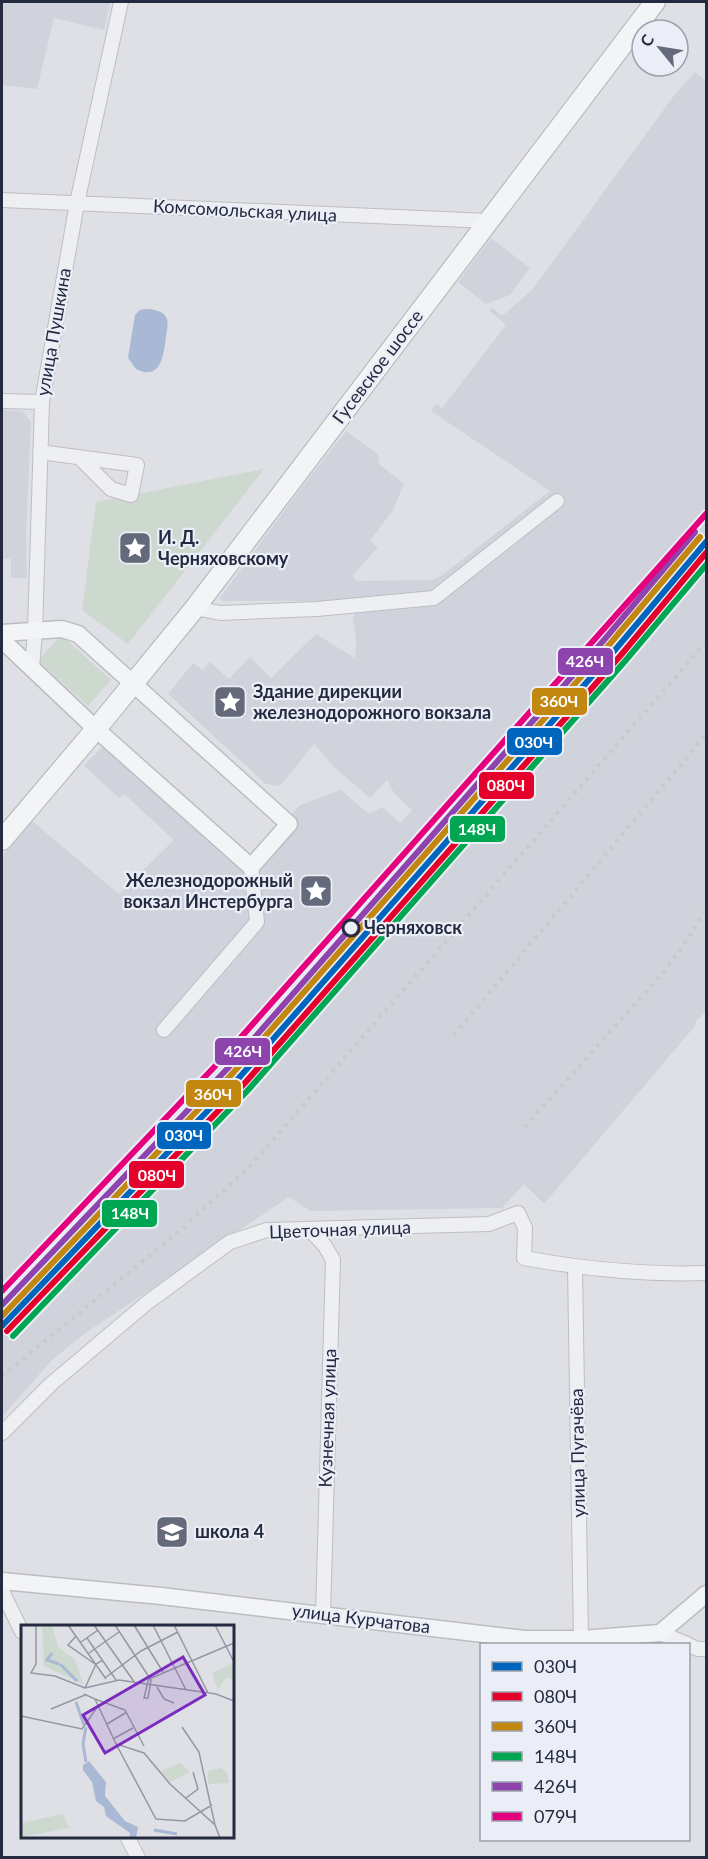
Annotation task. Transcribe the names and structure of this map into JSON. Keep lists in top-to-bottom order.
{
  "streets": {
    "highway": ["Гусевское шоссе"],
    "main road": ["улица Курчатова"],
    "street": [
      "Комсомольская улица",
      "улица Пушкина",
      "Цветочная улица",
      "Кузнечная улица",
      "улица Пугачёва"
    ]
  },
  "crossings": [
    ["Комсомольская улица", "улица Пушкина"],
    ["Комсомольская улица", "Гусевское шоссе"],
    ["Цветочная улица", "Кузнечная улица"],
    ["Цветочная улица", "улица Пугачёва"],
    ["Кузнечная улица", "улица Курчатова"],
    ["улица Пугачёва", "улица Курчатова"]
  ],
  "places": {
    "place": ["И. Д. Черняховскому", "Здание дирекции железнодорожного вокзала", "Железнодорожный вокзал Инстербурга"],
    "other": ["Черняховск"],
    "school or university": ["школа 4"]
  },
  "lines": [
    "transit line 079Ч",
    "transit line 426Ч",
    "transit line 360Ч",
    "transit line 030Ч",
    "transit line 080Ч",
    "transit line 148Ч"
  ],
  "legend": [
    "030Ч",
    "080Ч",
    "360Ч",
    "148Ч",
    "426Ч",
    "079Ч"
  ],
  "north": "top left"
}
